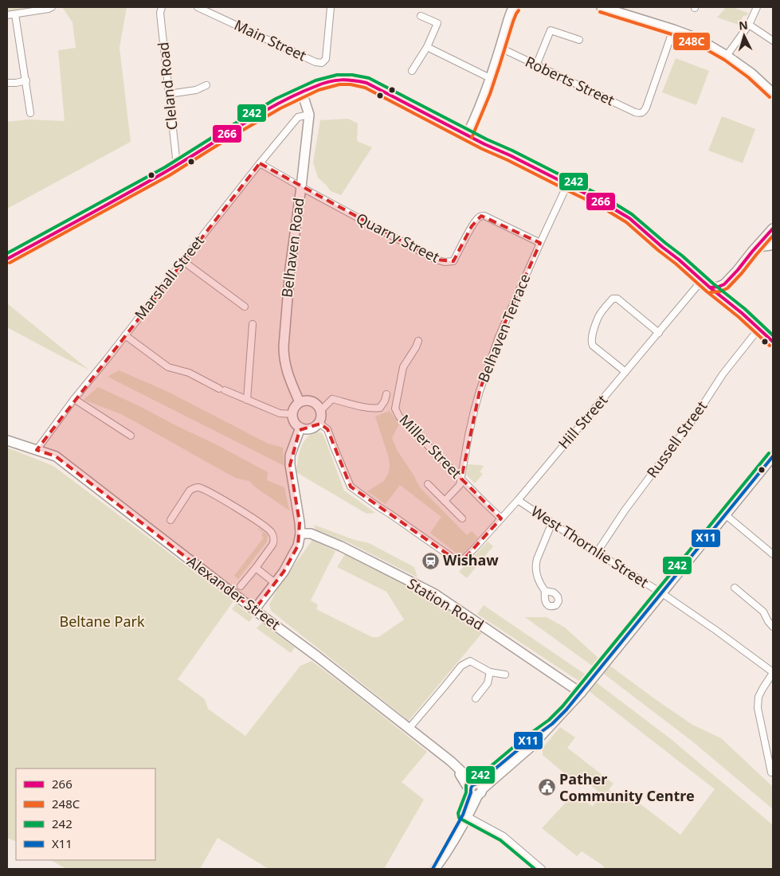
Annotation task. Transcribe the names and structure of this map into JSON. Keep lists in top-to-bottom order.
{
  "streets": {
    "street": [
      "Main Street",
      "Roberts Street",
      "Cleland Road",
      "Quarry Street",
      "Belhaven Road",
      "Marshall Street",
      "Belhaven Terrace",
      "Hill Street",
      "Russell Street",
      "Miller Street",
      "West Thornlie Street",
      "Alexander Street",
      "Station Road"
    ]
  },
  "crossings": [
    ["Quarry Street", "Belhaven Road"],
    ["Quarry Street", "Marshall Street"],
    ["Quarry Street", "Belhaven Terrace"],
    ["Belhaven Road", "Marshall Street"],
    ["Belhaven Road", "Hill Street"],
    ["Marshall Street", "Alexander Street"],
    ["Belhaven Terrace", "Miller Street"],
    ["Hill Street", "Miller Street"],
    ["Hill Street", "West Thornlie Street"],
    ["Russell Street", "West Thornlie Street"]
  ],
  "parks": ["Beltane Park"],
  "places": {
    "station": ["Wishaw"],
    "public building": ["Pather Community Centre"]
  },
  "lines": [
    "transit line 248C",
    "transit line 242",
    "transit line 266",
    "transit line X11"
  ],
  "legend": [
    "266",
    "248C",
    "242",
    "X11"
  ],
  "north": "top"
}
